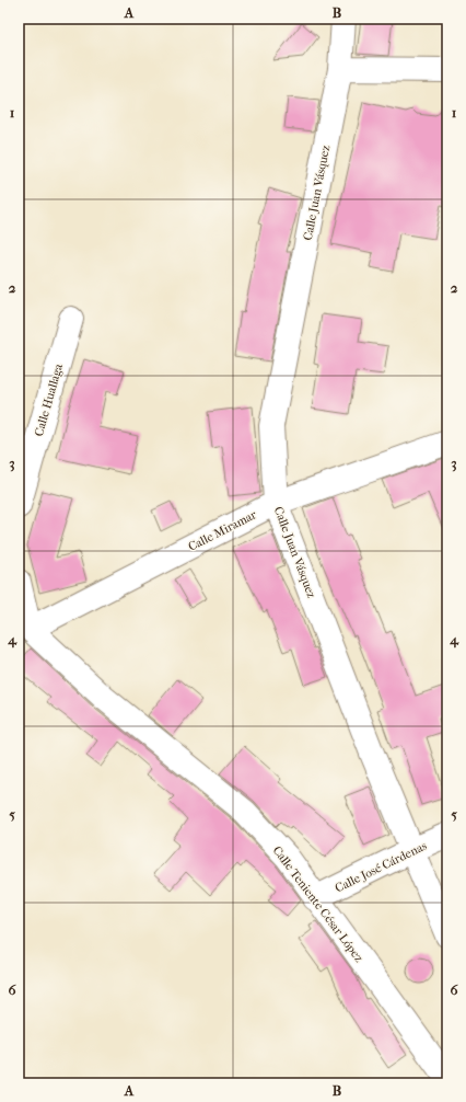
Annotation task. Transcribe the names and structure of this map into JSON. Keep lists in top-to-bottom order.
{
  "streets": {
    "street": [
      "Calle Juan Vásquez",
      "Calle Huallaga",
      "Calle Miramar",
      "Calle José Cárdenas",
      "Calle Teniente César López"
    ]
  },
  "crossings": [
    ["Calle Juan Vásquez", "Calle Miramar"],
    ["Calle Juan Vásquez", "Calle José Cárdenas"],
    ["Calle Miramar", "Calle Teniente César López"],
    ["Calle José Cárdenas", "Calle Teniente César López"]
  ],
  "grid": {
    "columns": ["A", "B"],
    "rows": [
      "1",
      "2",
      "3",
      "4",
      "5",
      "6"
    ]
  }
}
